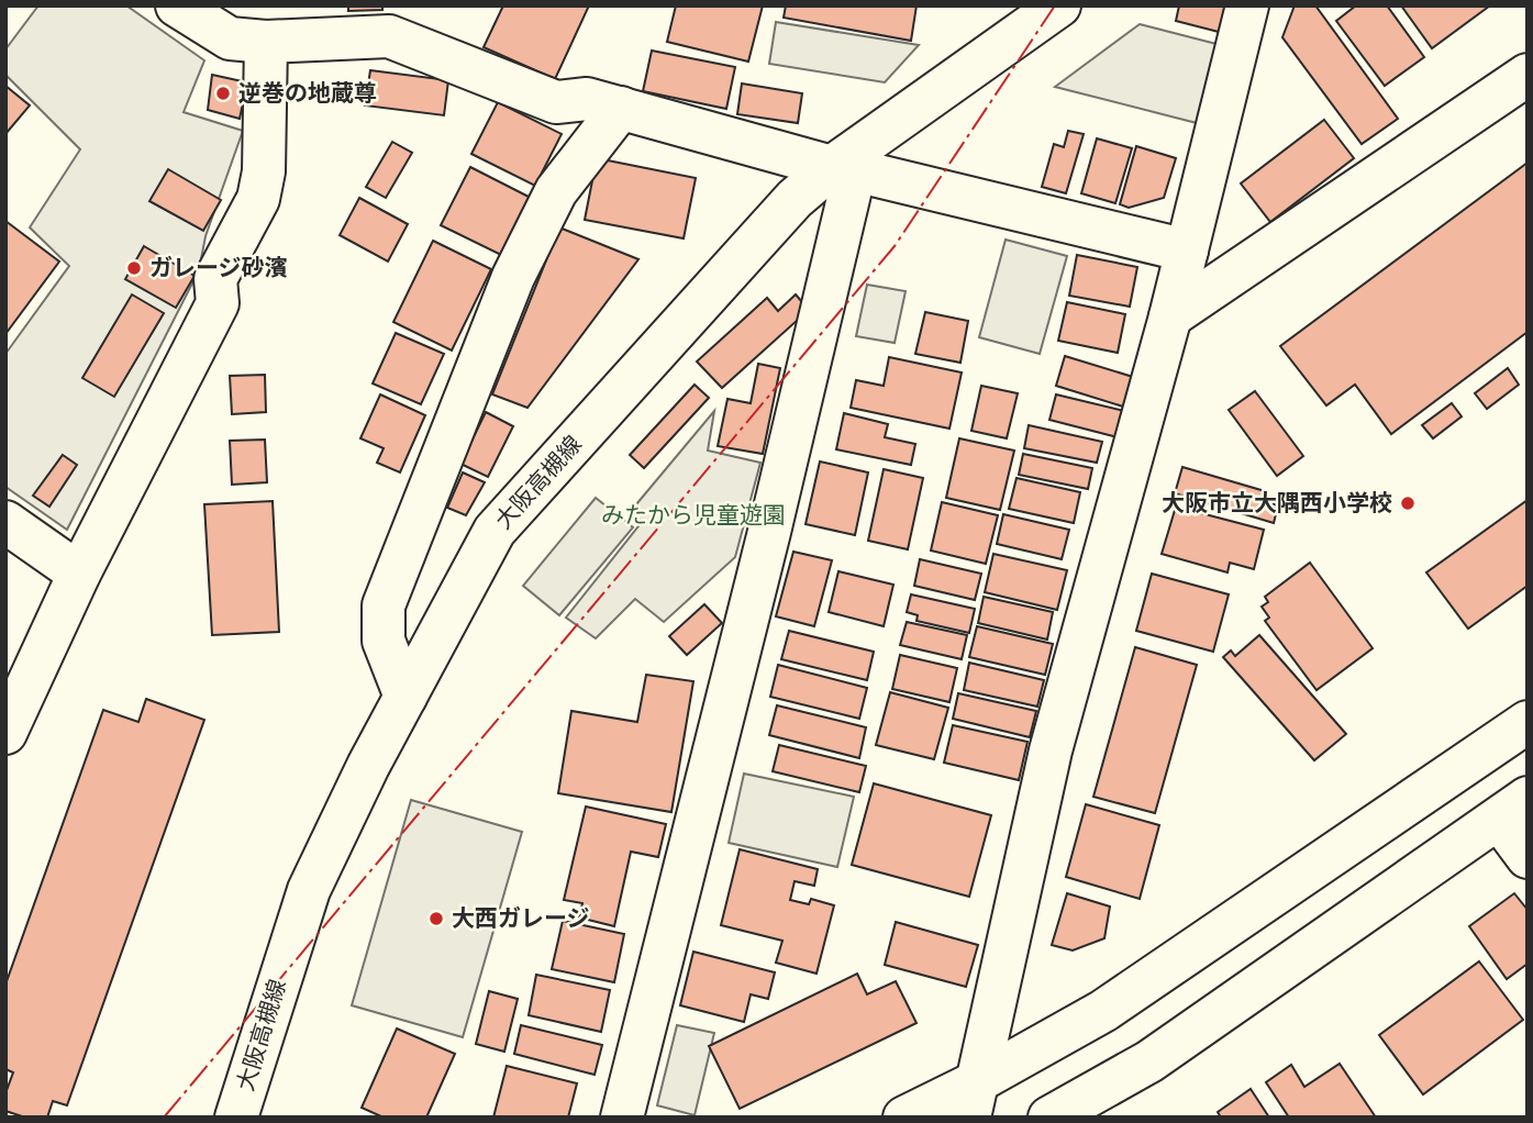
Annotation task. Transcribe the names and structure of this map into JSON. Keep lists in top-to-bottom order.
{
  "streets": {
    "street": ["大阪高槻線"]
  },
  "parks": ["みたから児童遊園"],
  "places": [
    "逆巻の地蔵尊",
    "ガレージ砂濱",
    "大阪市立大隅西小学校",
    "大西ガレージ"
  ]
}
